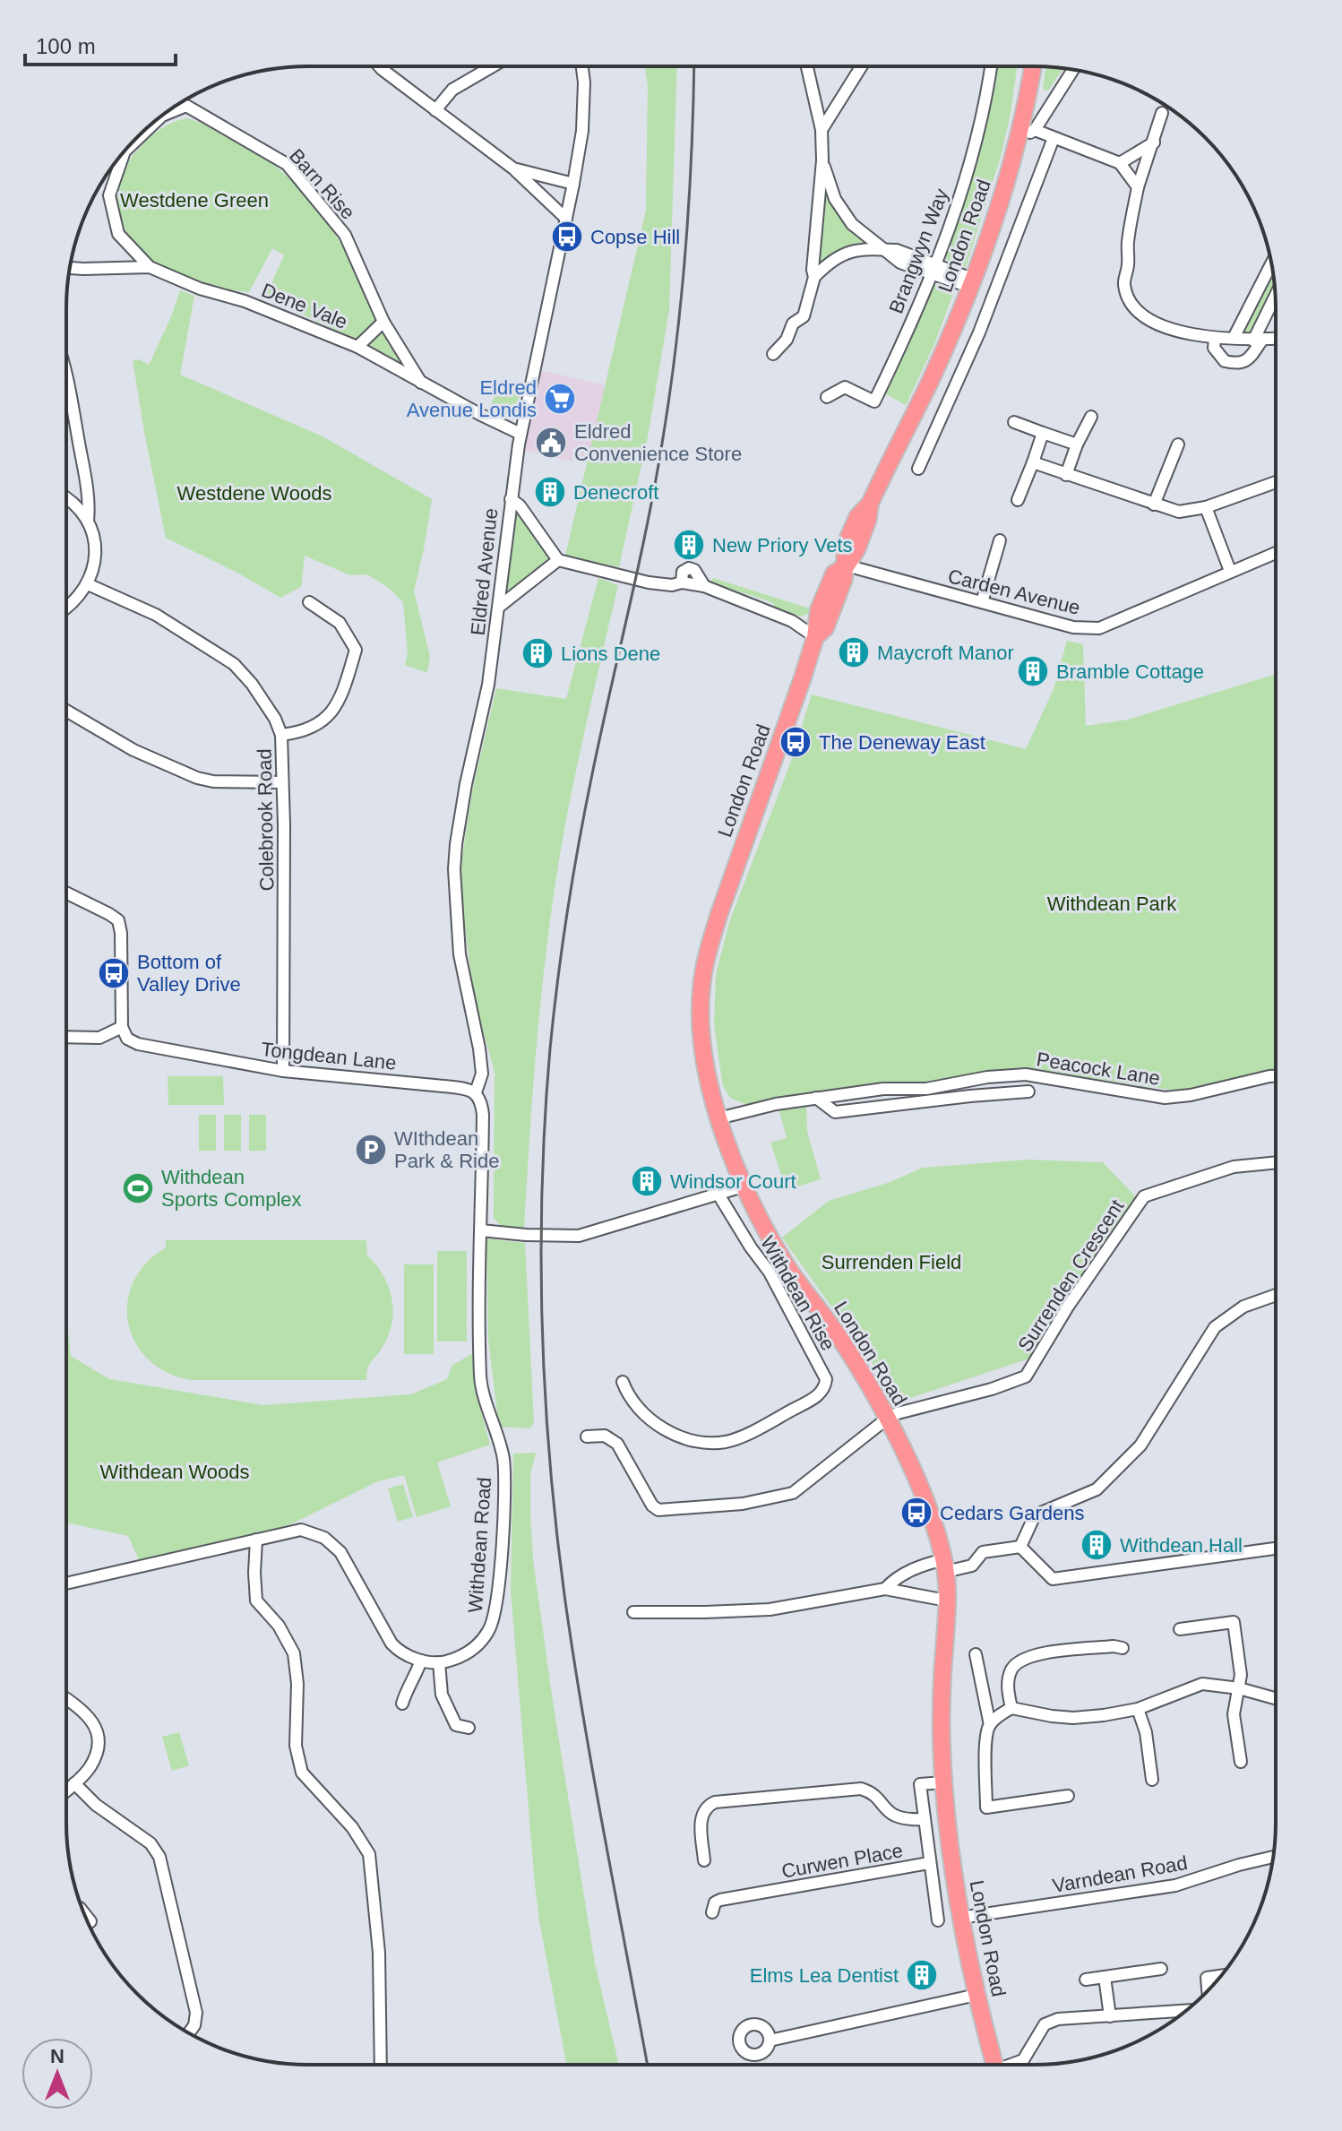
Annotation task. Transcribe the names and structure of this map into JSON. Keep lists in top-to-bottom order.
{
  "streets": {
    "highway": ["London Road"],
    "street": [
      "Barn Rise",
      "Brangwyn Way",
      "Dene Vale",
      "Eldred Avenue",
      "Carden Avenue",
      "Colebrook Road",
      "Tongdean Lane",
      "Peacock Lane",
      "Surrenden Crescent",
      "Withdean Rise",
      "Withdean Road",
      "Curwen Place",
      "Varndean Road"
    ]
  },
  "crossings": [
    ["Barn Rise", "Dene Vale"],
    ["London Road", "Carden Avenue"],
    ["London Road", "Peacock Lane"],
    ["London Road", "Surrenden Crescent"],
    ["London Road", "Varndean Road"],
    ["Dene Vale", "Eldred Avenue"],
    ["Eldred Avenue", "Tongdean Lane"],
    ["Colebrook Road", "Tongdean Lane"]
  ],
  "parks": [
    "Westdene Green",
    "Westdene Woods",
    "Withdean Park",
    "Surrenden Field",
    "Withdean Woods"
  ],
  "places": {
    "bus stop": [
      "Copse Hill",
      "The Deneway East",
      "Bottom of Valley Drive",
      "Cedars Gardens"
    ],
    "supermarket": ["Eldred Avenue Londis"],
    "public building": ["Eldred Convenience Store"],
    "building": [
      "Denecroft",
      "New Priory Vets",
      "Maycroft Manor",
      "Lions Dene",
      "Bramble Cottage",
      "Windsor Court",
      "Withdean Hall",
      "Elms Lea Dentist"
    ],
    "parking": ["WIthdean Park & Ride"],
    "sports": ["Withdean Sports Complex"]
  },
  "scale_bar": "100 m",
  "north": "top"
}
